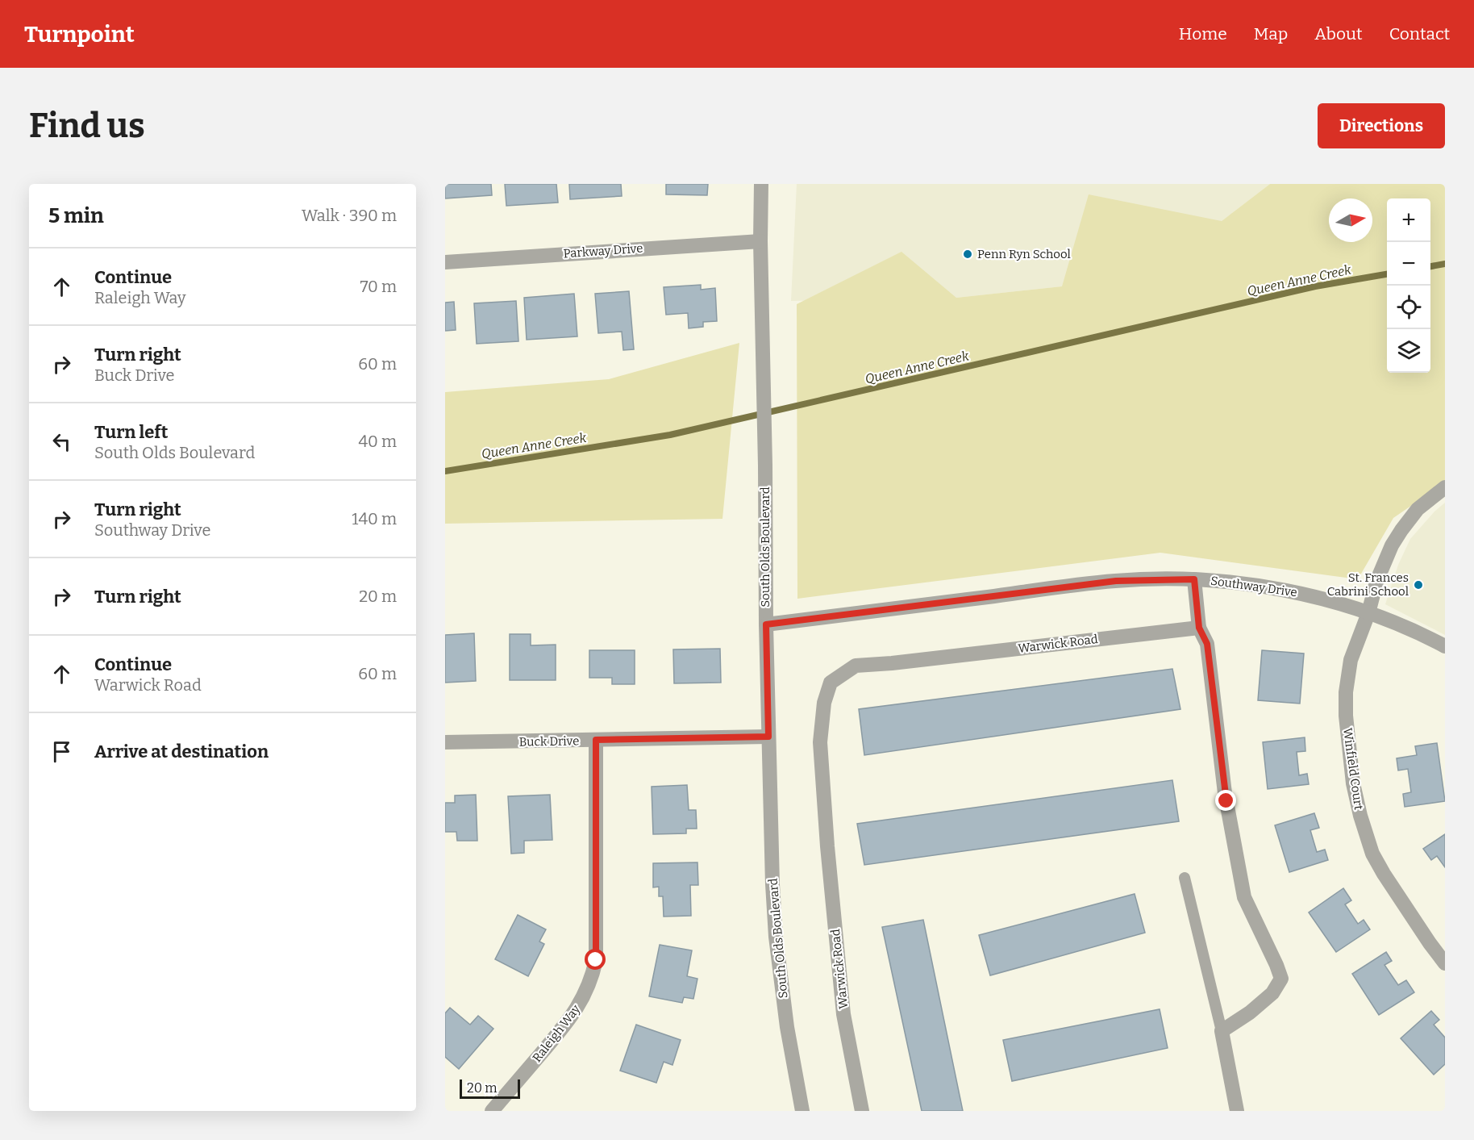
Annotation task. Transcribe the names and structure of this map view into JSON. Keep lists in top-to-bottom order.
{
  "streets": {
    "street": [
      "Parkway Drive",
      "South Olds Boulevard",
      "Southway Drive",
      "Warwick Road",
      "Buck Drive",
      "Winfield Court",
      "Raleigh Way"
    ]
  },
  "crossings": [
    ["Parkway Drive", "South Olds Boulevard"],
    ["South Olds Boulevard", "Southway Drive"],
    ["South Olds Boulevard", "Buck Drive"],
    ["Southway Drive", "Winfield Court"],
    ["Buck Drive", "Raleigh Way"]
  ],
  "water": ["Queen Anne Creek"],
  "places": ["Penn Ryn School", "St. Frances Cabrini School"],
  "scale_bar": "20 m",
  "north": "right",
  "page": {
    "header": "Turnpoint",
    "nav": [
      "Home",
      "Map",
      "About",
      "Contact"
    ],
    "buttons": "Directions",
    "title": "Find us",
    "heading": ["5 min", "Walk · 390 m"],
    "map_buttons": ["+", "−"],
    "list": [
      ["Continue", "Raleigh Way", "70 m"],
      ["Turn right", "Buck Drive", "60 m"],
      ["Turn left", "South Olds Boulevard", "40 m"],
      ["Turn right", "Southway Drive", "140 m"],
      ["Turn right", "20 m"],
      ["Continue", "Warwick Road", "60 m"],
      "Arrive at destination"
    ],
    "scale": "20 m"
  }
}
